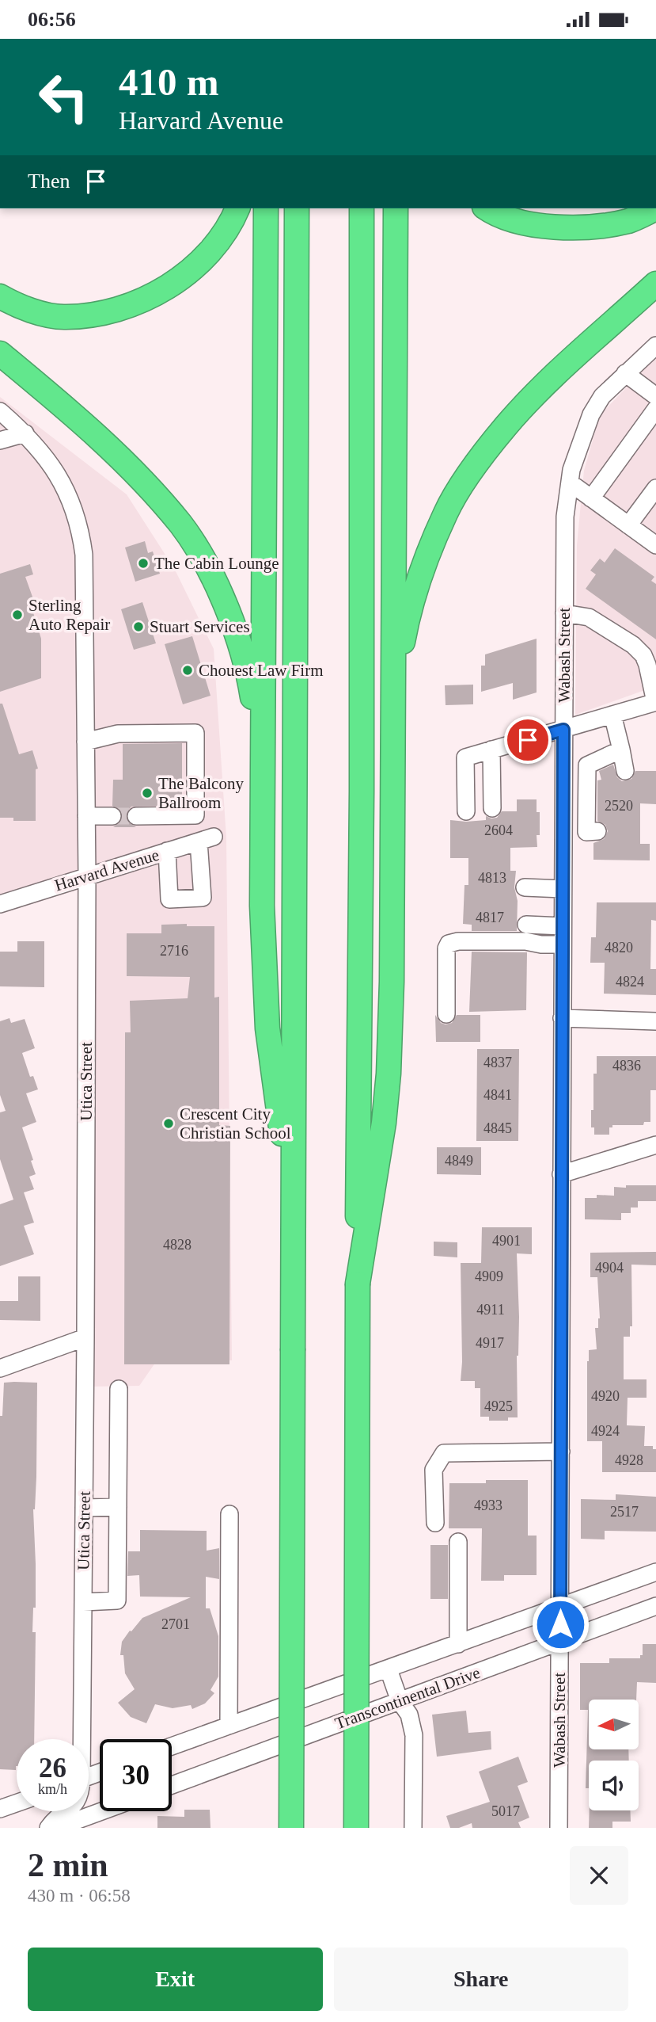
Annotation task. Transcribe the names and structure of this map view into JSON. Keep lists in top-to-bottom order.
{
  "streets": {
    "street": [
      "Wabash Street",
      "Harvard Avenue",
      "Utica Street",
      "Transcontinental Drive"
    ]
  },
  "crossings": [
    ["Wabash Street", "Transcontinental Drive"],
    ["Harvard Avenue", "Utica Street"]
  ],
  "places": [
    "The Cabin Lounge",
    "Sterling Auto Repair",
    "Stuart Services",
    "Chouest Law Firm",
    "The Balcony Ballroom",
    "Crescent City Christian School"
  ],
  "house_numbers": [
    "2520",
    "2604",
    "4813",
    "4817",
    "4820",
    "2716",
    "4824",
    "4837",
    "4836",
    "4841",
    "4845",
    "4849",
    "4901",
    "4828",
    "4904",
    "4909",
    "4911",
    "4917",
    "4920",
    "4925",
    "4924",
    "4928",
    "4933",
    "2517",
    "2701",
    "5017"
  ],
  "north": "left",
  "page": {
    "status": "06:56",
    "turn": ["410 m", "Harvard Avenue"],
    "then": "Then",
    "speed": "26 km/h",
    "limit": "30",
    "heading": ["2 min", "430 m · 06:58"],
    "buttons": ["Exit", "Share"]
  }
}
